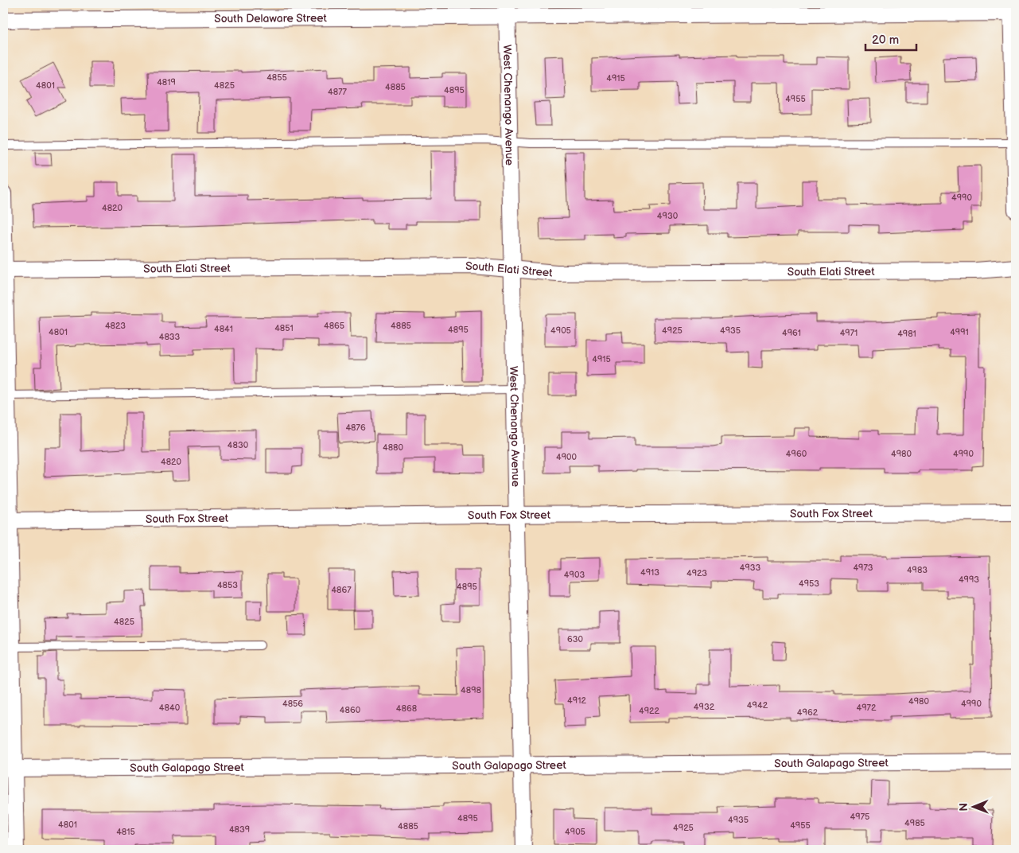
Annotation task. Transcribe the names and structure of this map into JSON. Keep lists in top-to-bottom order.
{
  "streets": {
    "street": [
      "South Delaware Street",
      "West Chenango Avenue",
      "South Elati Street",
      "South Fox Street",
      "South Galapago Street"
    ]
  },
  "crossings": [
    ["South Delaware Street", "West Chenango Avenue"],
    ["West Chenango Avenue", "South Elati Street"],
    ["West Chenango Avenue", "South Fox Street"],
    ["West Chenango Avenue", "South Galapago Street"]
  ],
  "house_numbers": [
    "4855",
    "4915",
    "4819",
    "4801",
    "4825",
    "4885",
    "4895",
    "4877",
    "4955",
    "4990",
    "4820",
    "4930",
    "4823",
    "4865",
    "4885",
    "4851",
    "4841",
    "4895",
    "4905",
    "4925",
    "4935",
    "4801",
    "4991",
    "4961",
    "4971",
    "4981",
    "4833",
    "4915",
    "4876",
    "4830",
    "4880",
    "4960",
    "4980",
    "4990",
    "4900",
    "4820",
    "4933",
    "4973",
    "4983",
    "4913",
    "4923",
    "4903",
    "4993",
    "4953",
    "4853",
    "4895",
    "4867",
    "4825",
    "630",
    "4898",
    "4912",
    "4980",
    "4856",
    "4990",
    "4942",
    "4932",
    "4840",
    "4972",
    "4868",
    "4860",
    "4922",
    "4962",
    "4975",
    "4895",
    "4935",
    "4985",
    "4801",
    "4955",
    "4885",
    "4925",
    "4839",
    "4815",
    "4905"
  ],
  "scale_bar": "20 m",
  "north": "left"
}
